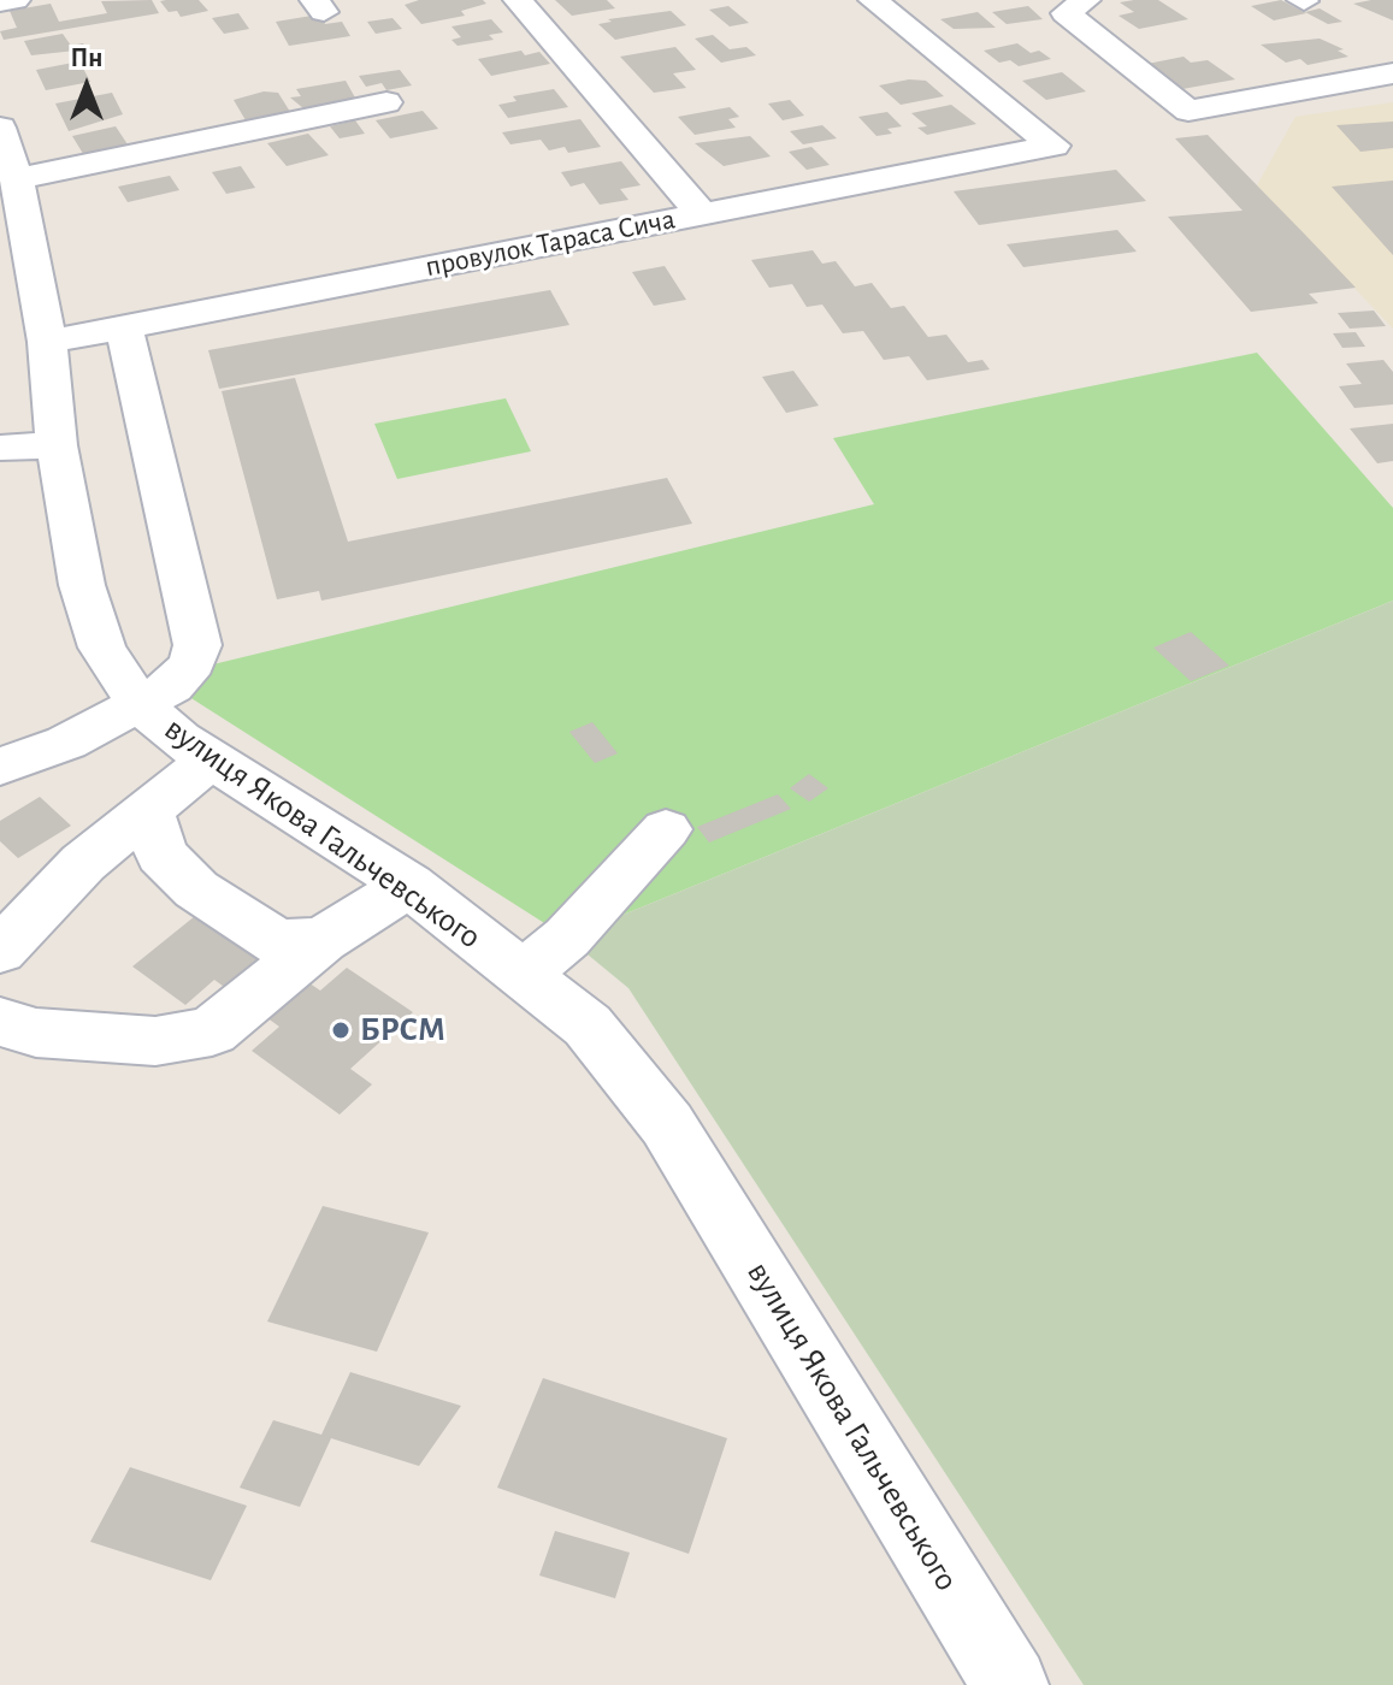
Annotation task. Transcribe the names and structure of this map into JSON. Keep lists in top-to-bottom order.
{
  "streets": {
    "street": ["провулок Тараса Сича", "вулиця Якова Гальчевського"]
  },
  "crossings": [
    ["провулок Тараса Сича", "вулиця Якова Гальчевського"]
  ],
  "places": ["БРСМ"],
  "north": "top"
}
